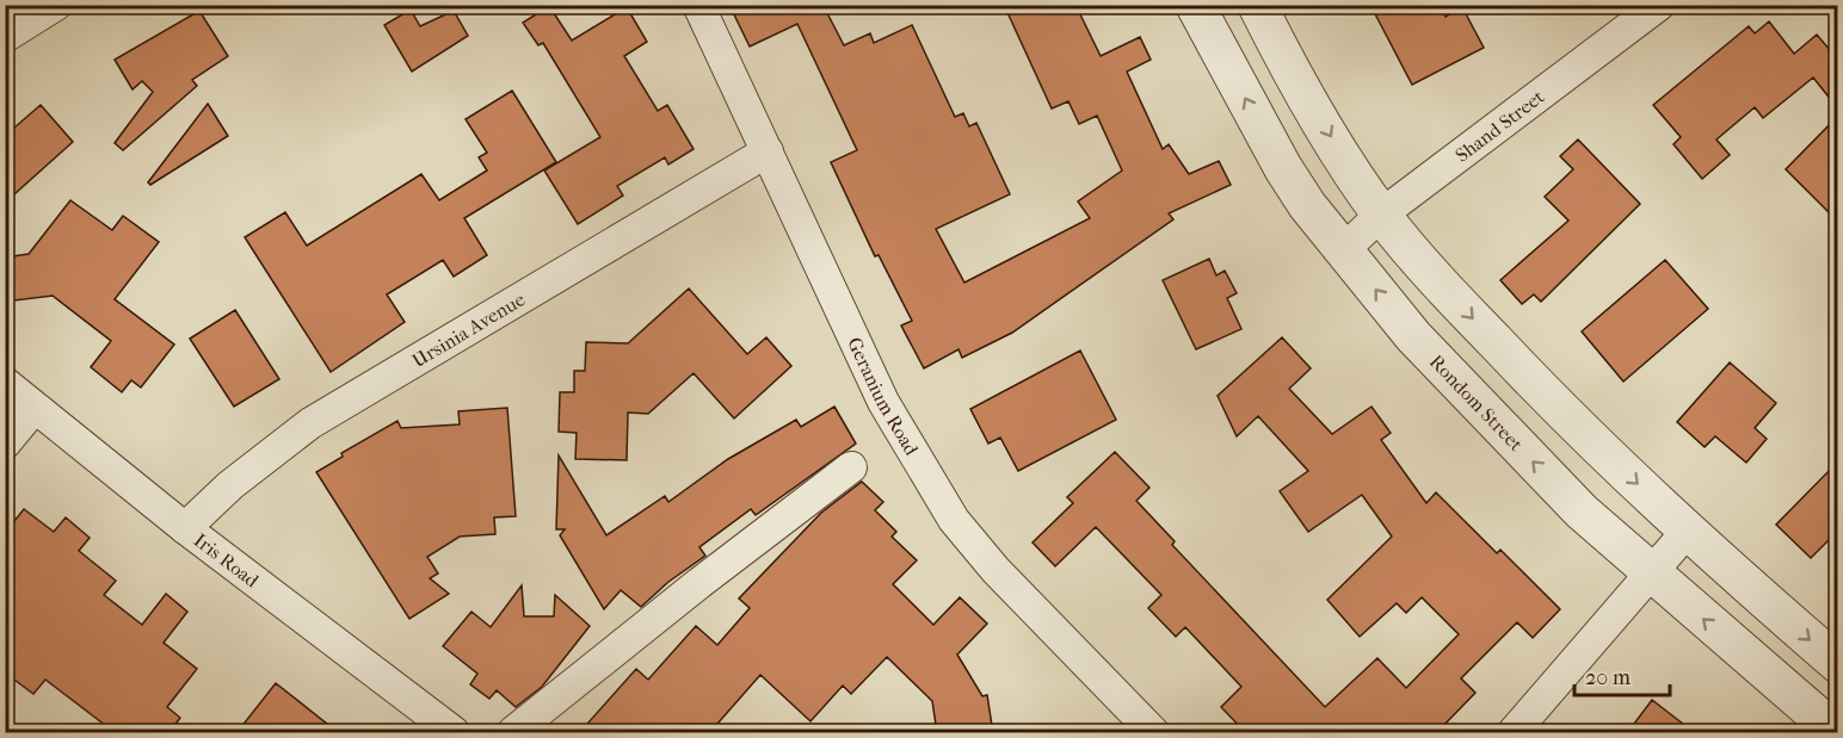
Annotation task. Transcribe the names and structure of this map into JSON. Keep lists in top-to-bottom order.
{
  "streets": {
    "street": [
      "Shand Street",
      "Ursinia Avenue",
      "Geranium Road",
      "Rondom Street",
      "Iris Road"
    ]
  },
  "crossings": [
    ["Shand Street", "Rondom Street"],
    ["Ursinia Avenue", "Geranium Road"],
    ["Ursinia Avenue", "Iris Road"]
  ],
  "scale_bar": "20 m"
}
